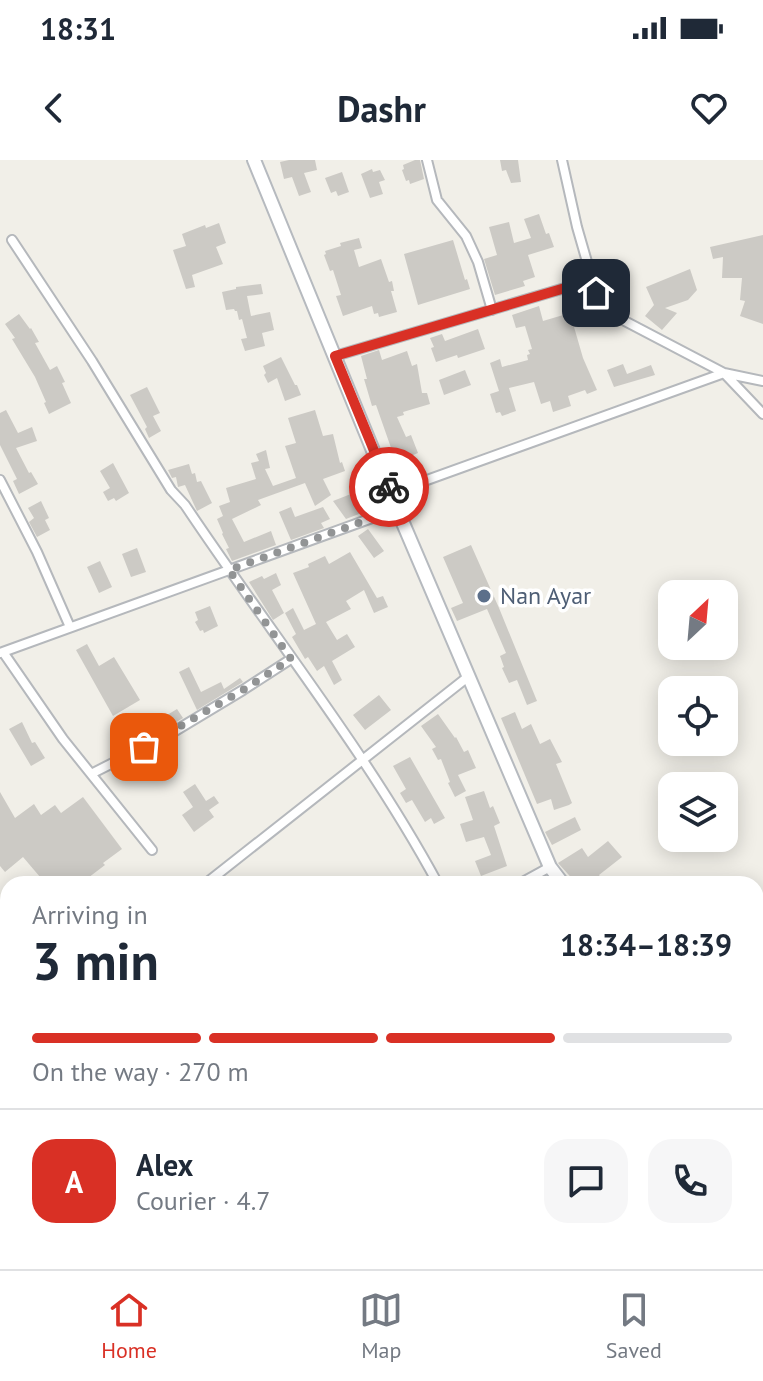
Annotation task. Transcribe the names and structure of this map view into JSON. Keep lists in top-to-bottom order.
{
  "places": ["Nan Ayar"],
  "north": "top right",
  "page": {
    "status": "18:31",
    "header": "Dashr",
    "heading": ["3 min", "Arriving in", "18:34–18:39"],
    "panel": ["Alex", "Courier · 4.7"],
    "bar": "On the way · 270 m",
    "round": "A",
    "tabs": ["Home", "Map", "Saved"]
  }
}
